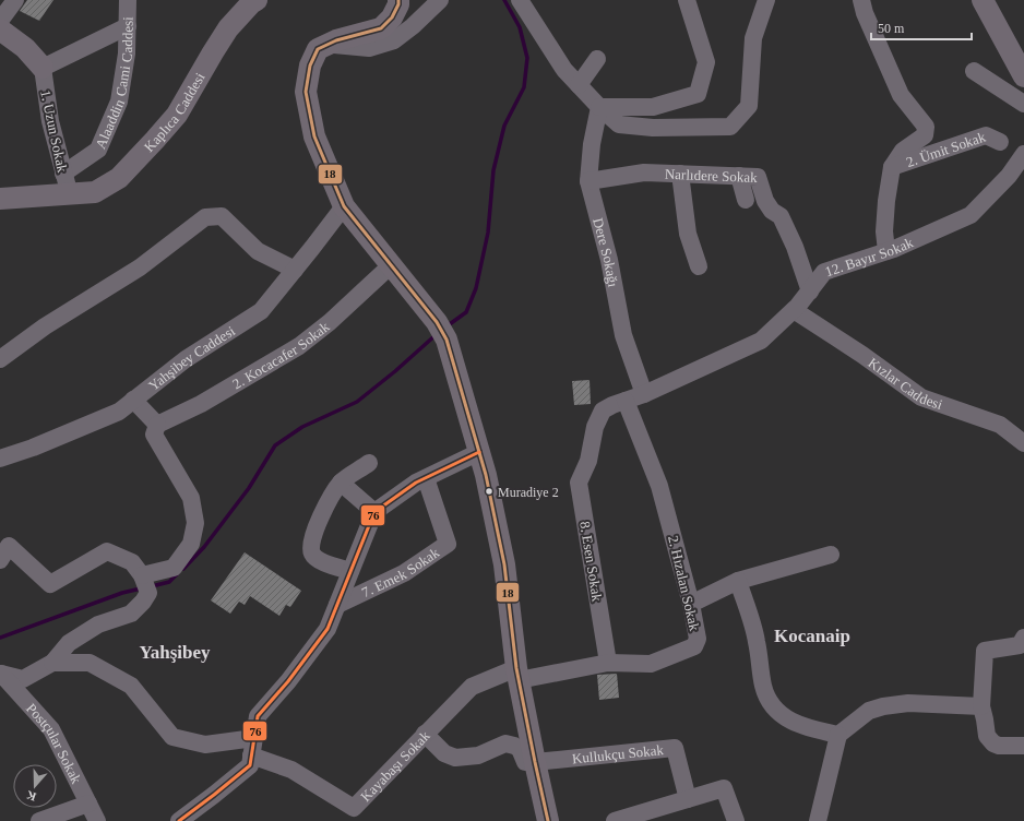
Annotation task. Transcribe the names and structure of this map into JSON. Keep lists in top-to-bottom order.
{
  "streets": {
    "main road": ["Kaplıca Caddesi"],
    "street": [
      "Alaaddin Cami Caddesi",
      "1. Uzun Sokak",
      "2. Ümit Sokak",
      "Narlıdere Sokak",
      "Dere Sokağı",
      "12. Bayır Sokak",
      "2. Kocacafer Sokak",
      "Yahşibey Caddesi",
      "Kızlar Caddesi",
      "8. Esen Sokak",
      "7. Emek Sokak",
      "2. Hızalan Sokak",
      "Postçular Sokak",
      "Kullukçu Sokak",
      "Kayabaşı Sokak"
    ]
  },
  "crossings": [
    ["Alaaddin Cami Caddesi", "1. Uzun Sokak"],
    ["Kaplıca Caddesi", "1. Uzun Sokak"],
    ["Narlıdere Sokak", "Dere Sokağı"],
    ["Narlıdere Sokak", "12. Bayır Sokak"],
    ["Dere Sokağı", "12. Bayır Sokak"],
    ["12. Bayır Sokak", "Kızlar Caddesi"],
    ["12. Bayır Sokak", "8. Esen Sokak"],
    ["12. Bayır Sokak", "2. Hızalan Sokak"],
    ["8. Esen Sokak", "2. Hızalan Sokak"],
    ["2. Hızalan Sokak", "Kayabaşı Sokak"],
    ["Kullukçu Sokak", "Kayabaşı Sokak"]
  ],
  "districts": ["Kocanaip", "Yahşibey"],
  "places": ["Muradiye 2"],
  "lines": ["transit line 18", "transit line 76"],
  "scale_bar": "50 m",
  "north": "bottom"
}
